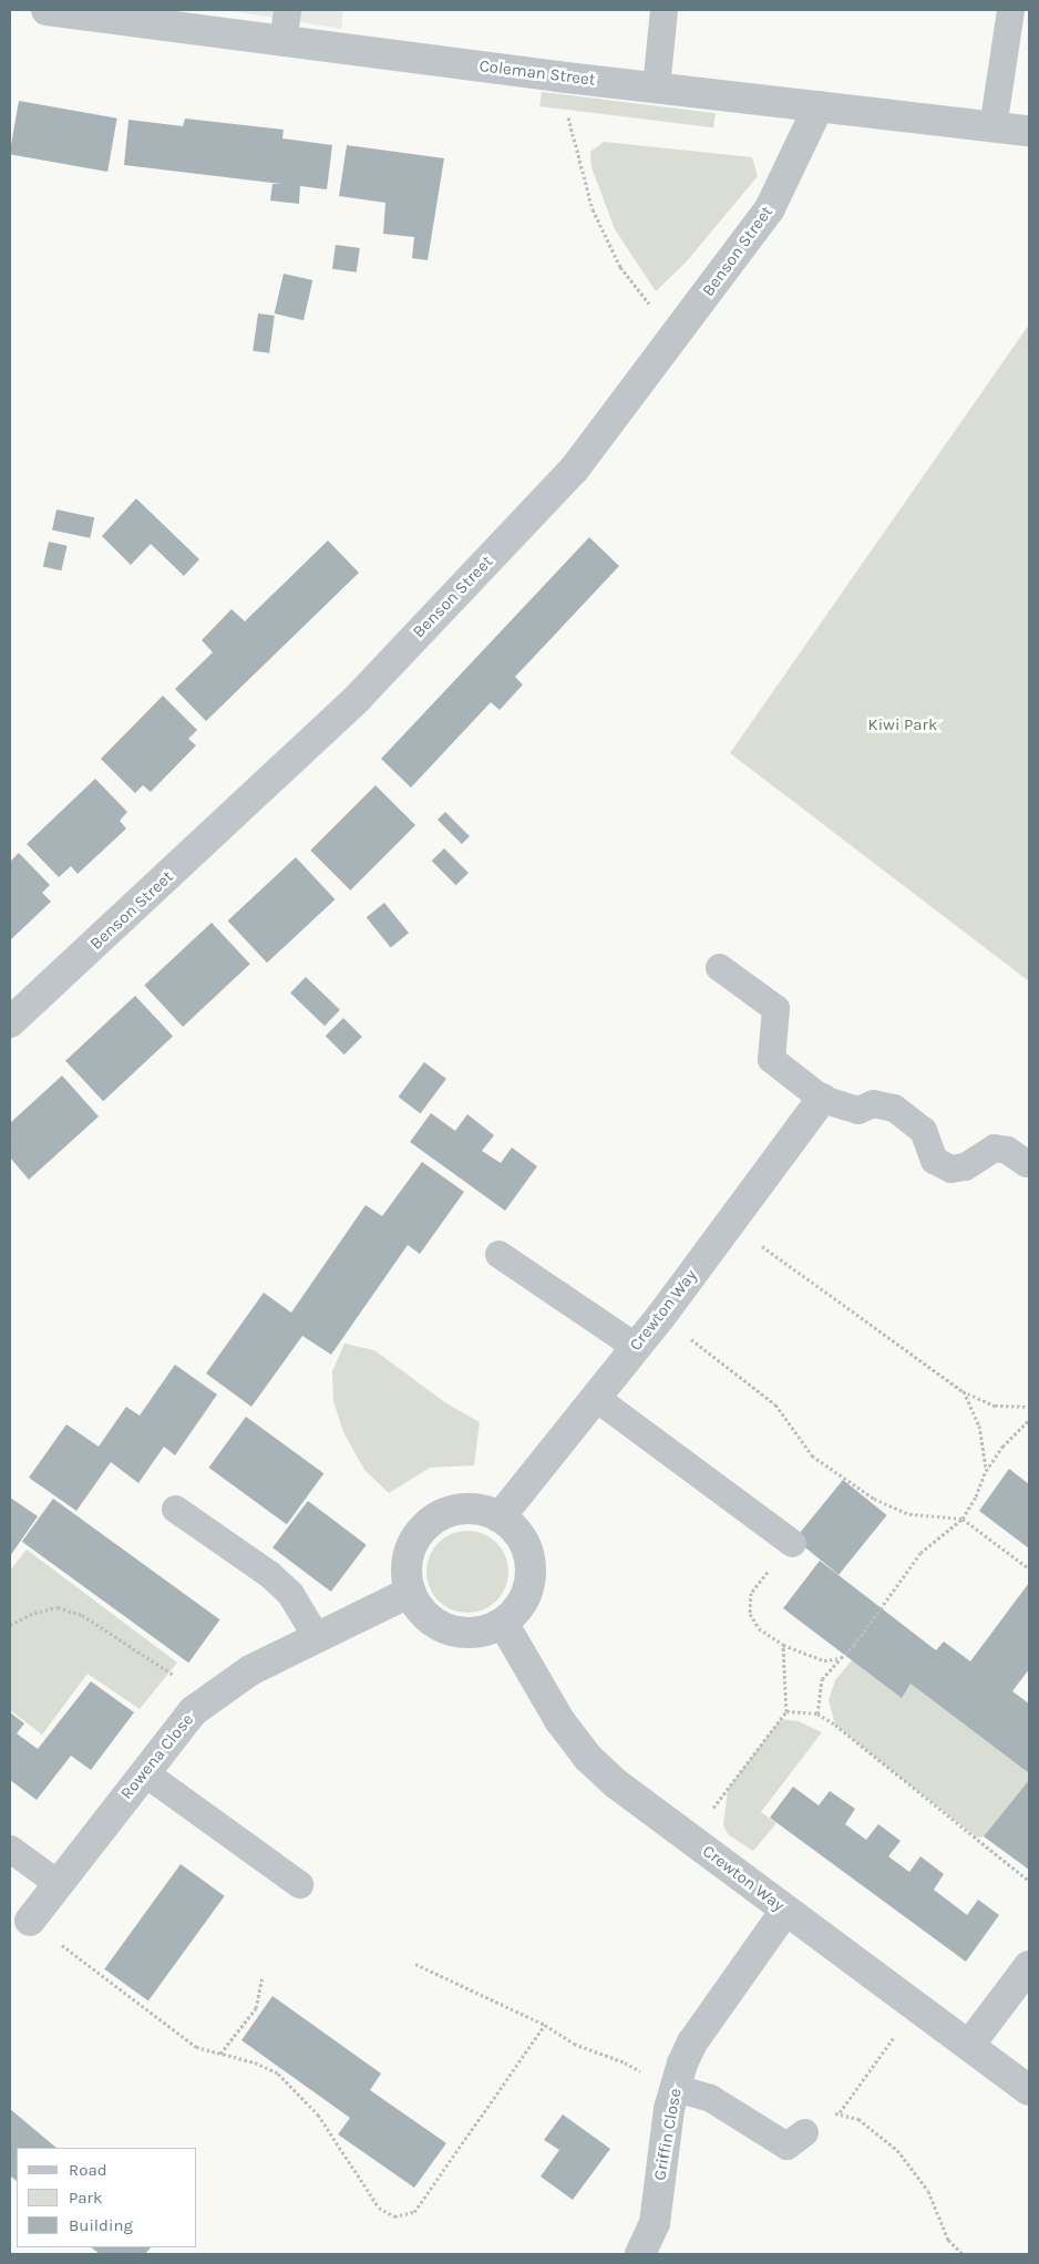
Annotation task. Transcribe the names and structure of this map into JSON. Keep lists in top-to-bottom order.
{
  "streets": {
    "street": [
      "Coleman Street",
      "Benson Street",
      "Crewton Way",
      "Rowena Close",
      "Griffin Close"
    ]
  },
  "crossings": [
    ["Coleman Street", "Benson Street"],
    ["Crewton Way", "Rowena Close"],
    ["Crewton Way", "Griffin Close"]
  ],
  "parks": ["Kiwi Park"],
  "legend": ["Road", "Park", "Building"]
}
